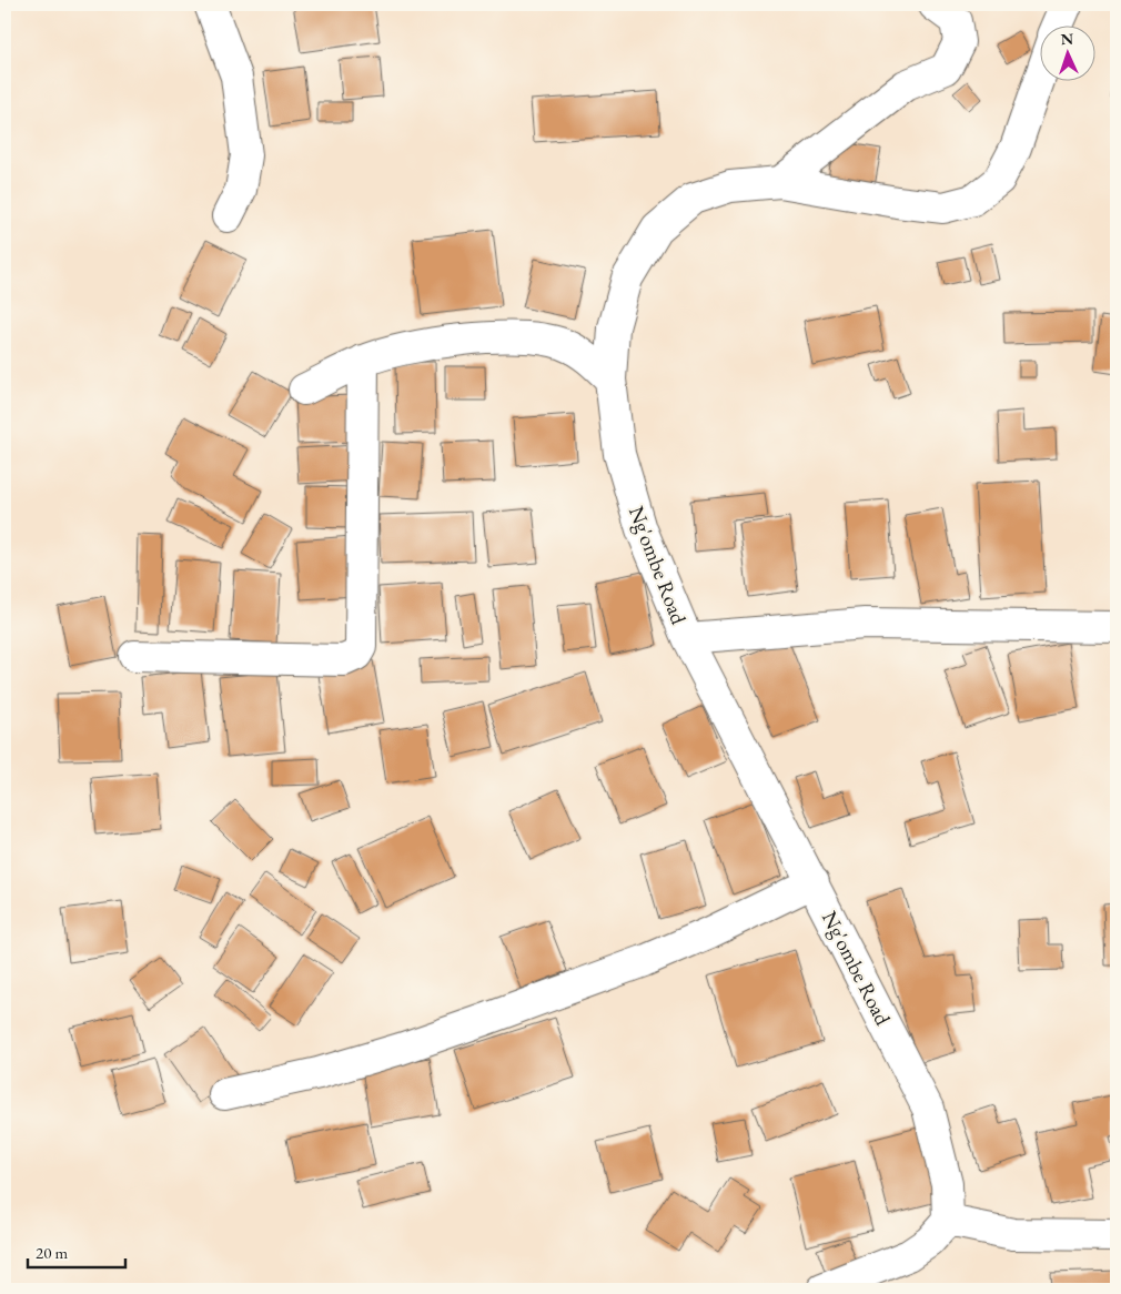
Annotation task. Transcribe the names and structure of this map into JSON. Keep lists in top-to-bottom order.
{
  "streets": {
    "street": ["Ng'ombe Road"]
  },
  "scale_bar": "20 m",
  "north": "top"
}
